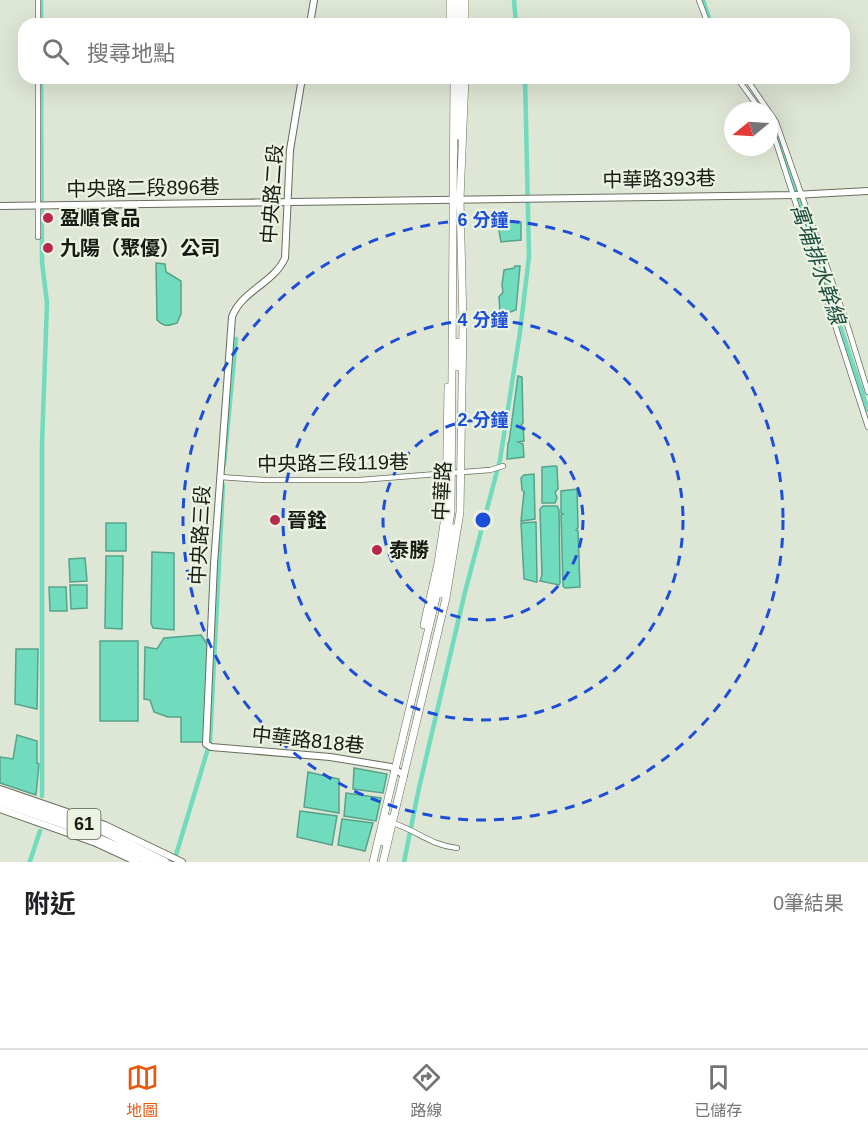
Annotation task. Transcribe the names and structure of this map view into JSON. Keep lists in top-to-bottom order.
{
  "streets": {
    "highway": ["61"],
    "main road": ["中華路"],
    "street": [
      "中華路393巷",
      "中央路二段896巷",
      "中央路二段",
      "中央路三段119巷",
      "中央路三段",
      "中華路818巷"
    ]
  },
  "crossings": [
    ["中華路393巷", "中央路二段896巷"],
    ["中華路393巷", "中華路"],
    ["中央路二段896巷", "中央路二段"],
    ["中央路二段896巷", "中華路"],
    ["中央路二段", "中央路三段"],
    ["中央路三段119巷", "中華路"],
    ["中央路三段119巷", "中央路三段"],
    ["中華路", "中華路818巷"],
    ["中央路三段", "中華路818巷"]
  ],
  "water": ["寓埔排水幹線"],
  "places": [
    "盈順食品",
    "九陽（聚優）公司",
    "晉銓",
    "泰勝"
  ],
  "north": "left",
  "page": {
    "search": "搜尋地點",
    "heading": ["附近", "0筆結果"],
    "nav": ["地圖", "路線", "已儲存"]
  },
  "rings": ["6 分鐘", "4 分鐘", "2 分鐘"]
}
